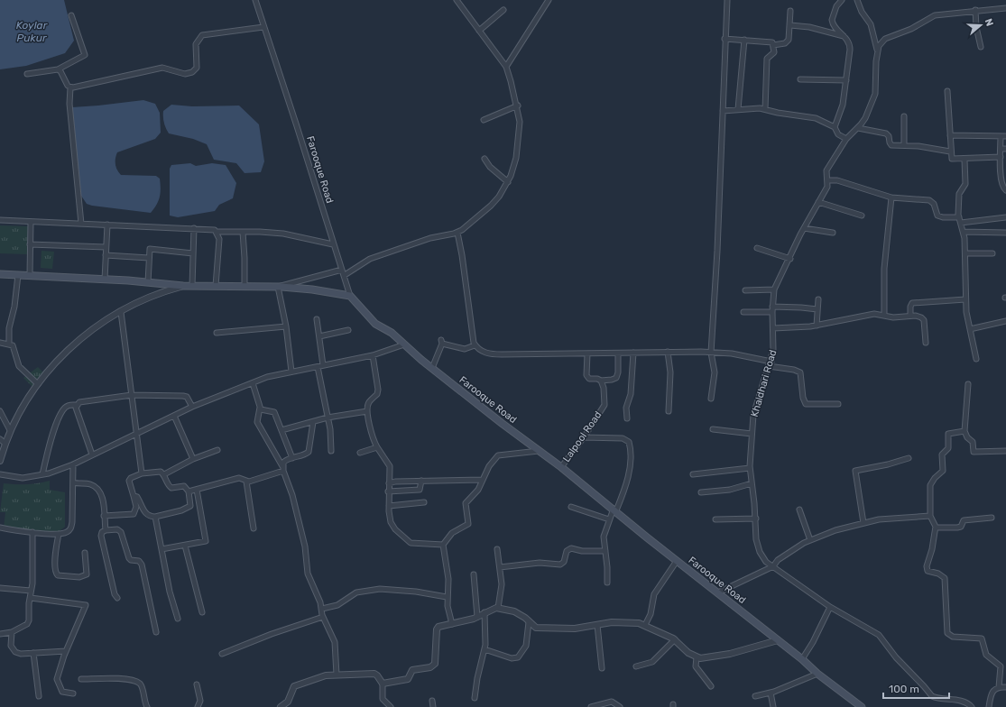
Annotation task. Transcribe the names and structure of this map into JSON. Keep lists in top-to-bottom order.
{
  "streets": {
    "main road": ["Farooque Road"],
    "street": ["Khaldhari Road", "Lalpool Road"]
  },
  "crossings": [
    ["Farooque Road", "Lalpool Road"]
  ],
  "water": ["Koylar Pukur"],
  "scale_bar": "100 m",
  "north": "right"
}
